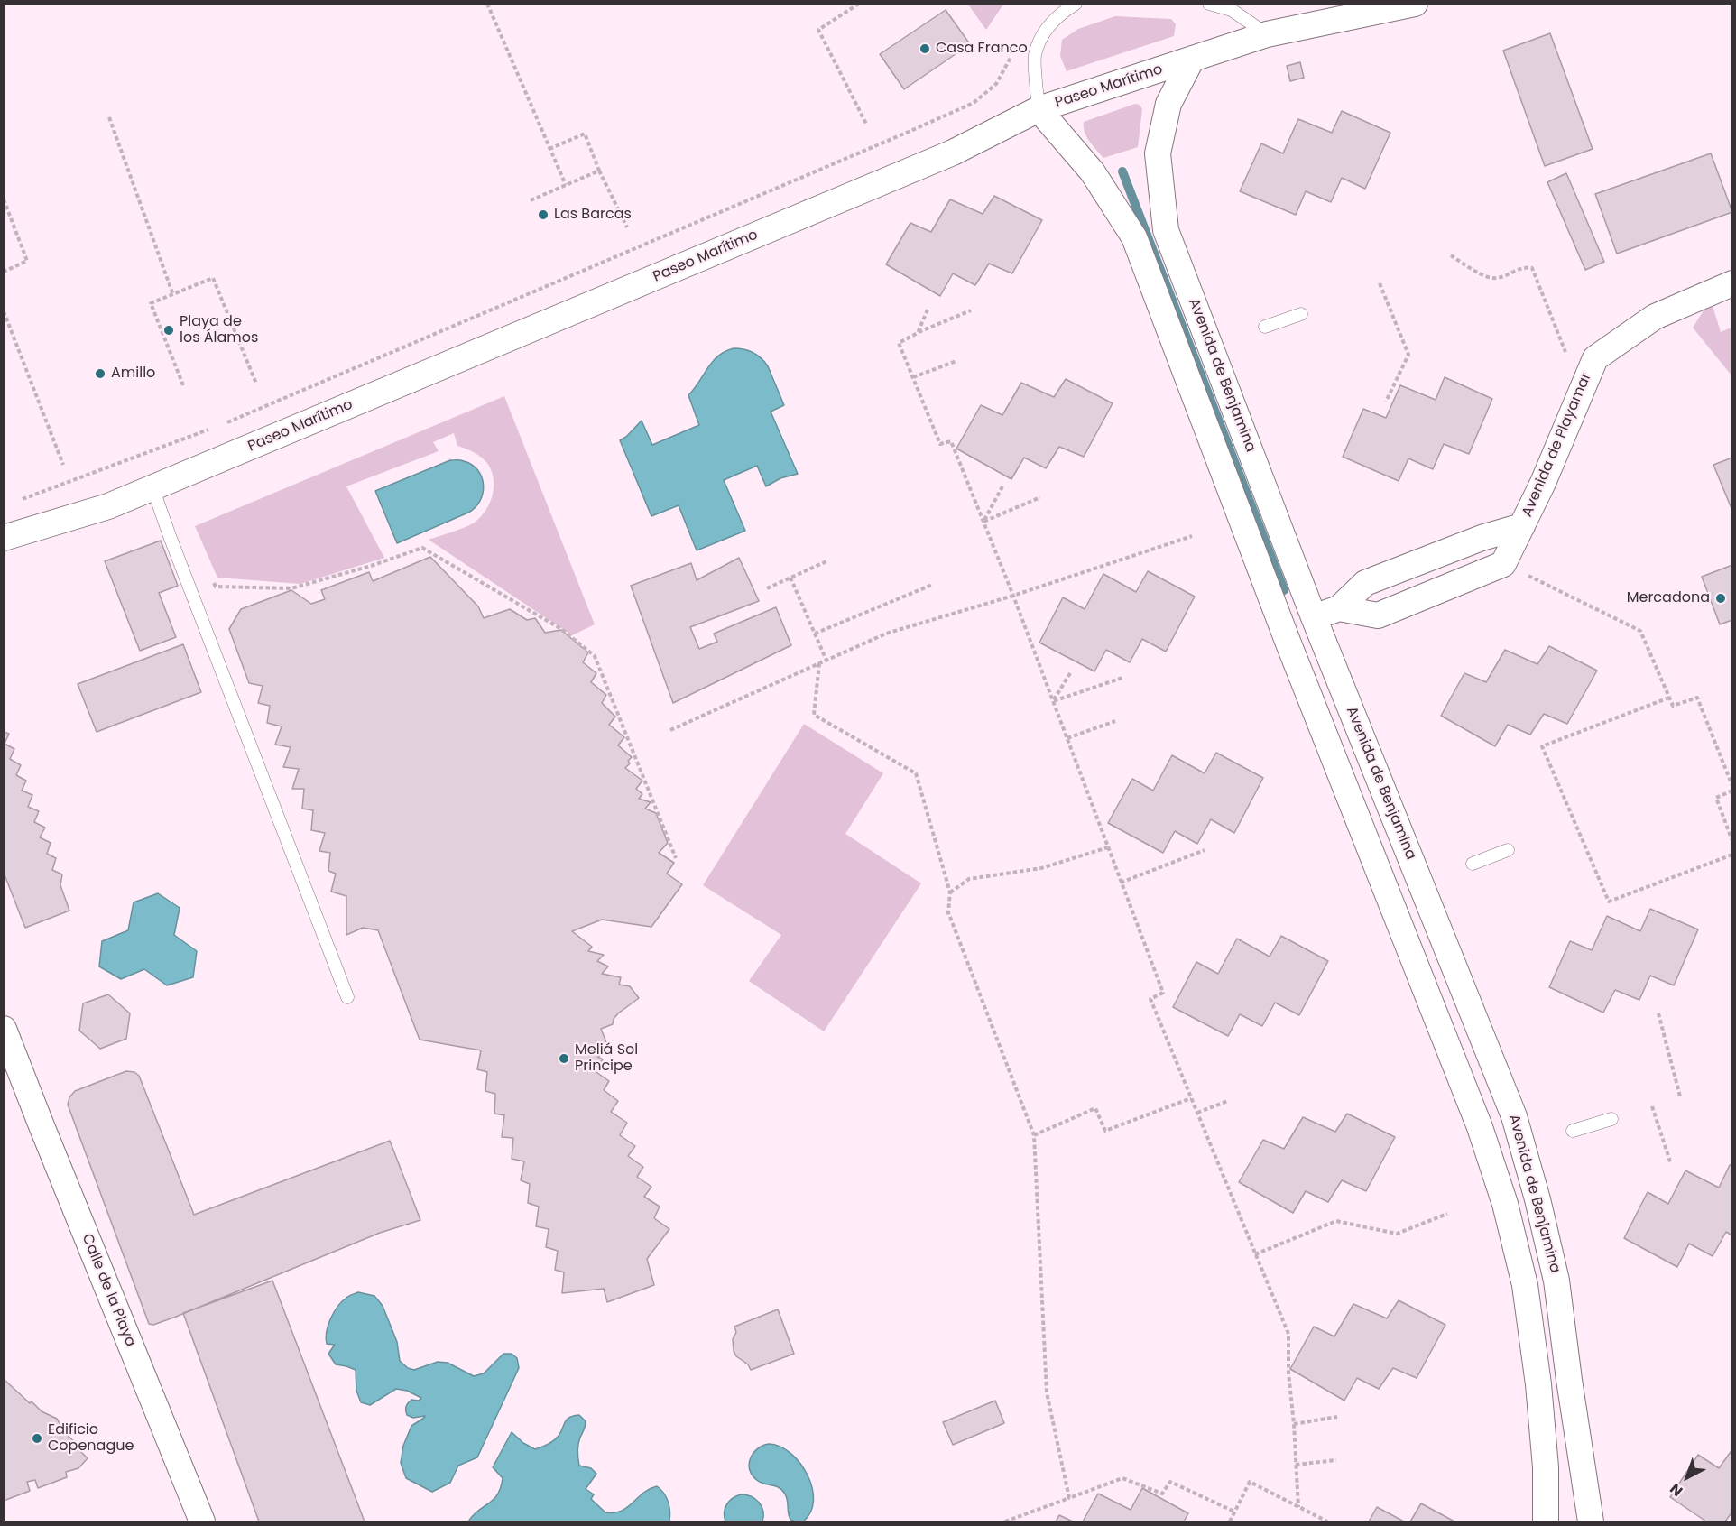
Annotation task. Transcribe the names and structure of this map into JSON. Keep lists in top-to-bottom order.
{
  "streets": {
    "street": [
      "Paseo Marítimo",
      "Avenida de Benjamina",
      "Avenida de Playamar",
      "Calle de la Playa"
    ]
  },
  "crossings": [
    ["Paseo Marítimo", "Avenida de Benjamina"],
    ["Avenida de Benjamina", "Avenida de Playamar"]
  ],
  "places": [
    "Casa Franco",
    "Las Barcas",
    "Playa de los Álamos",
    "Amillo",
    "Mercadona",
    "Meliá Sol Principe",
    "Edificio Copenague"
  ],
  "north": "bottom left"
}
